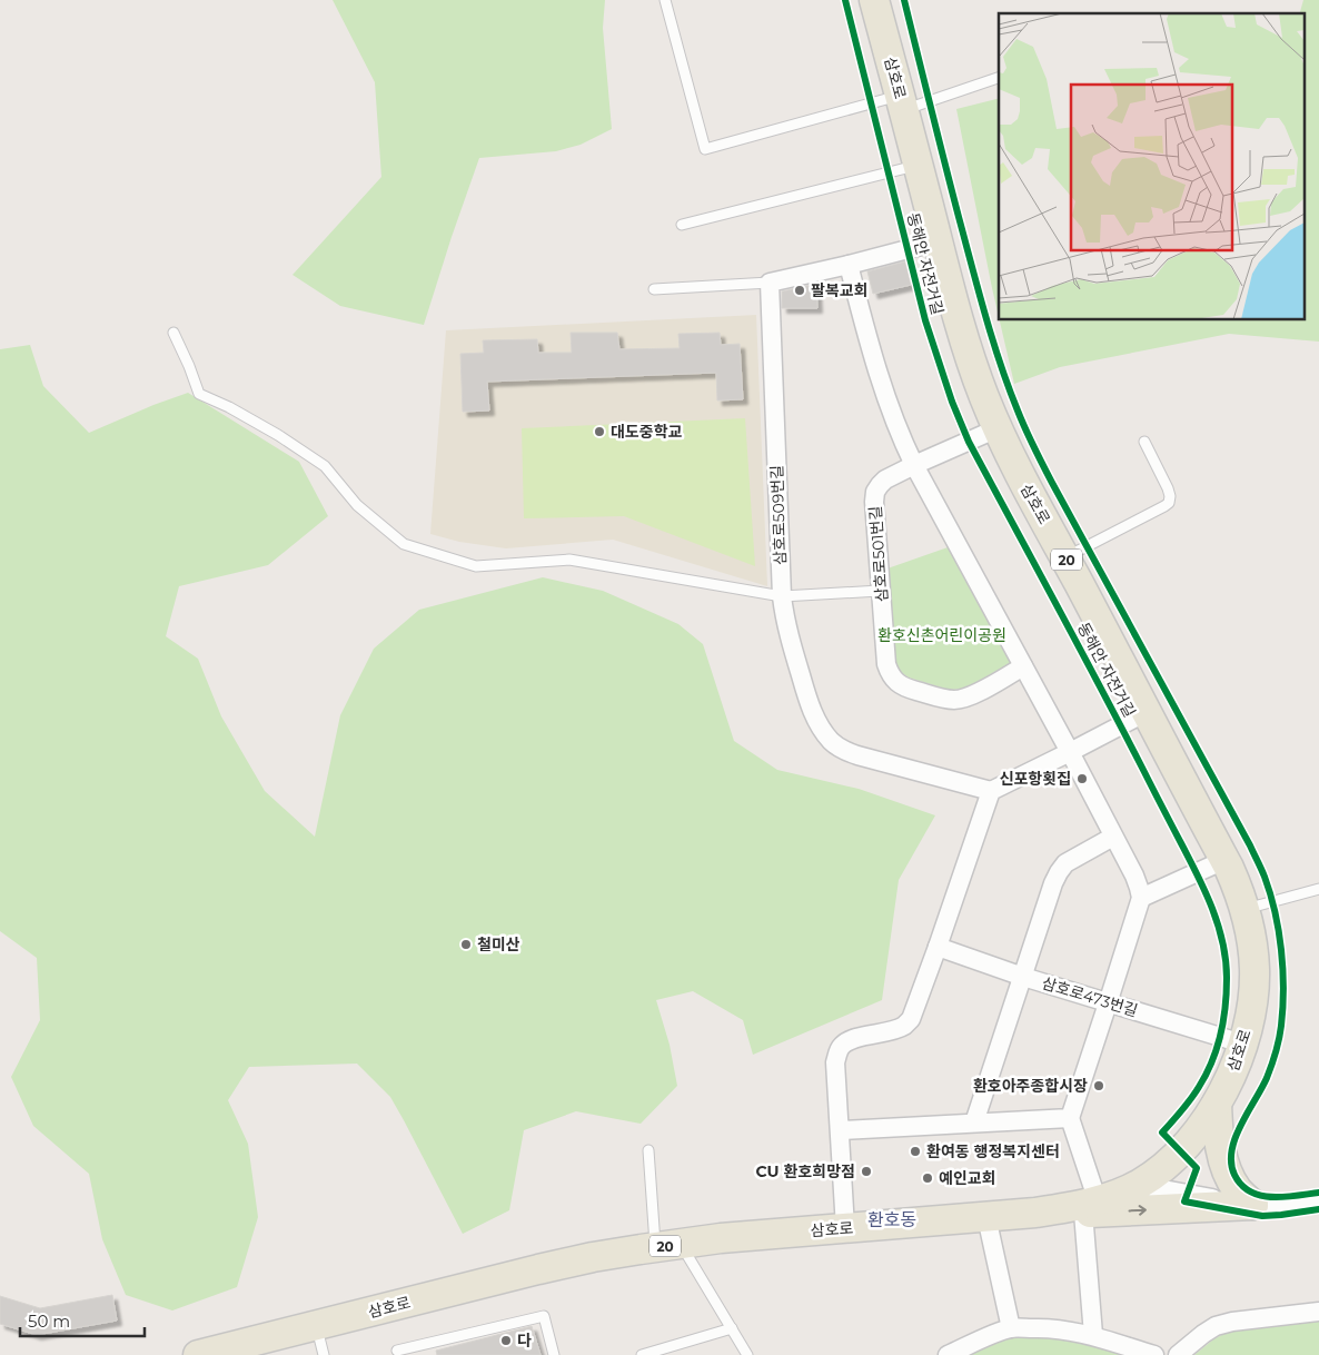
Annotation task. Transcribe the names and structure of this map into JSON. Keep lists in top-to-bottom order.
{
  "streets": {
    "main road": ["삼호로", "20"],
    "street": ["삼호로509번길", "삼호로501번길", "삼호로473번길"],
    "cycle path": ["동해안 자전거길"]
  },
  "crossings": [
    ["삼호로", "삼호로501번길"],
    ["삼호로", "삼호로473번길"]
  ],
  "districts": ["환호동"],
  "parks": ["환호신촌어린이공원"],
  "places": [
    "팔복교회",
    "대도중학교",
    "신포항횟집",
    "철미산",
    "환호아주종합시장",
    "환여동 행정복지센터",
    "CU 환호희망점",
    "예인교회",
    "다"
  ],
  "scale_bar": "50 m"
}
